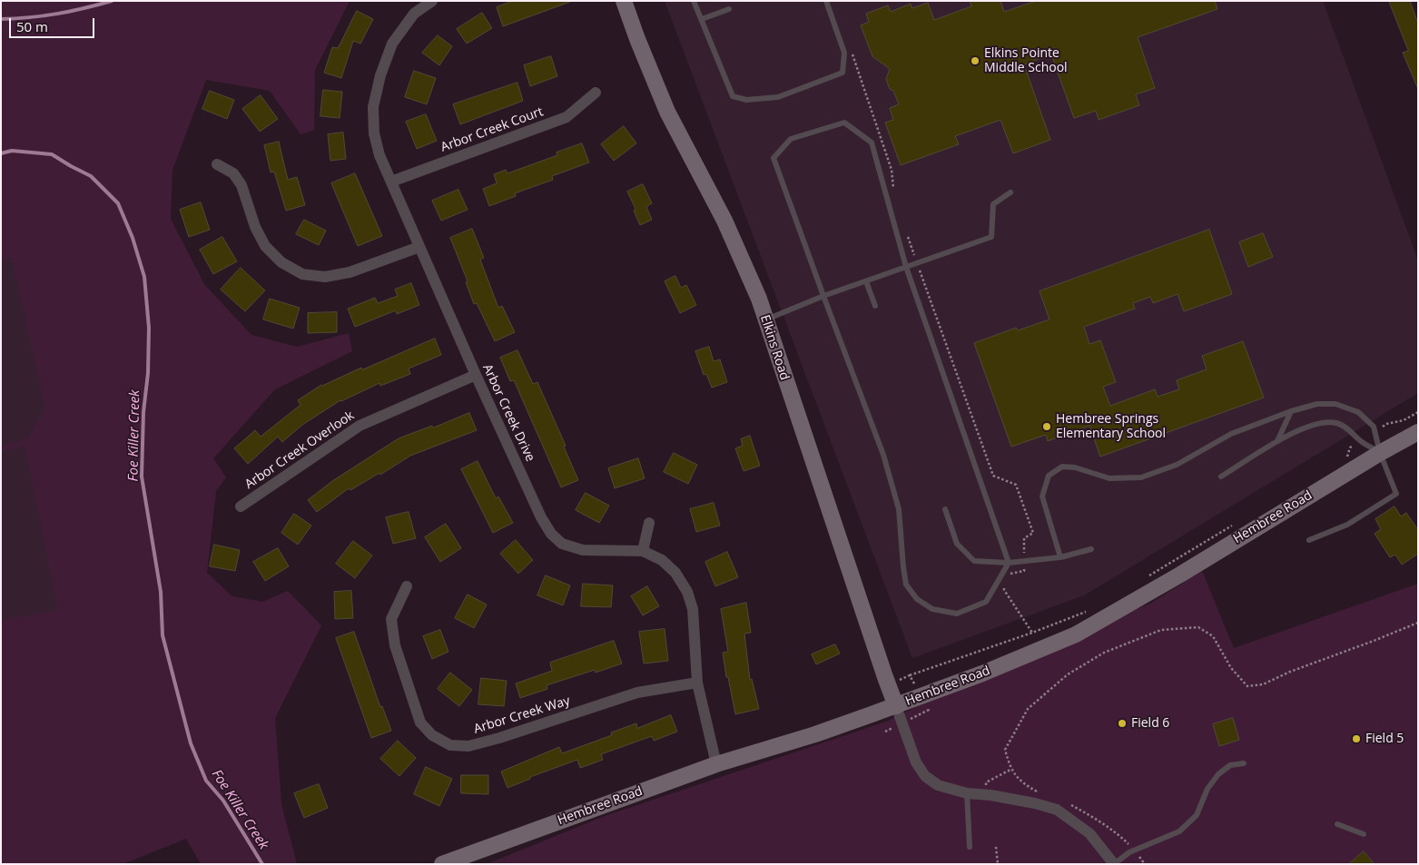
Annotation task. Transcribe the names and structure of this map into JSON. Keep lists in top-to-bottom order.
{
  "streets": {
    "street": [
      "Arbor Creek Court",
      "Elkins Road",
      "Arbor Creek Drive",
      "Arbor Creek Overlook",
      "Hembree Road",
      "Arbor Creek Way"
    ]
  },
  "crossings": [
    ["Arbor Creek Court", "Arbor Creek Drive"],
    ["Elkins Road", "Hembree Road"],
    ["Arbor Creek Drive", "Arbor Creek Overlook"],
    ["Arbor Creek Drive", "Hembree Road"],
    ["Arbor Creek Drive", "Arbor Creek Way"]
  ],
  "water": ["Foe Killer Creek"],
  "places": [
    "Elkins Pointe Middle School",
    "Hembree Springs Elementary School",
    "Field 6",
    "Field 5"
  ],
  "scale_bar": "50 m"
}
